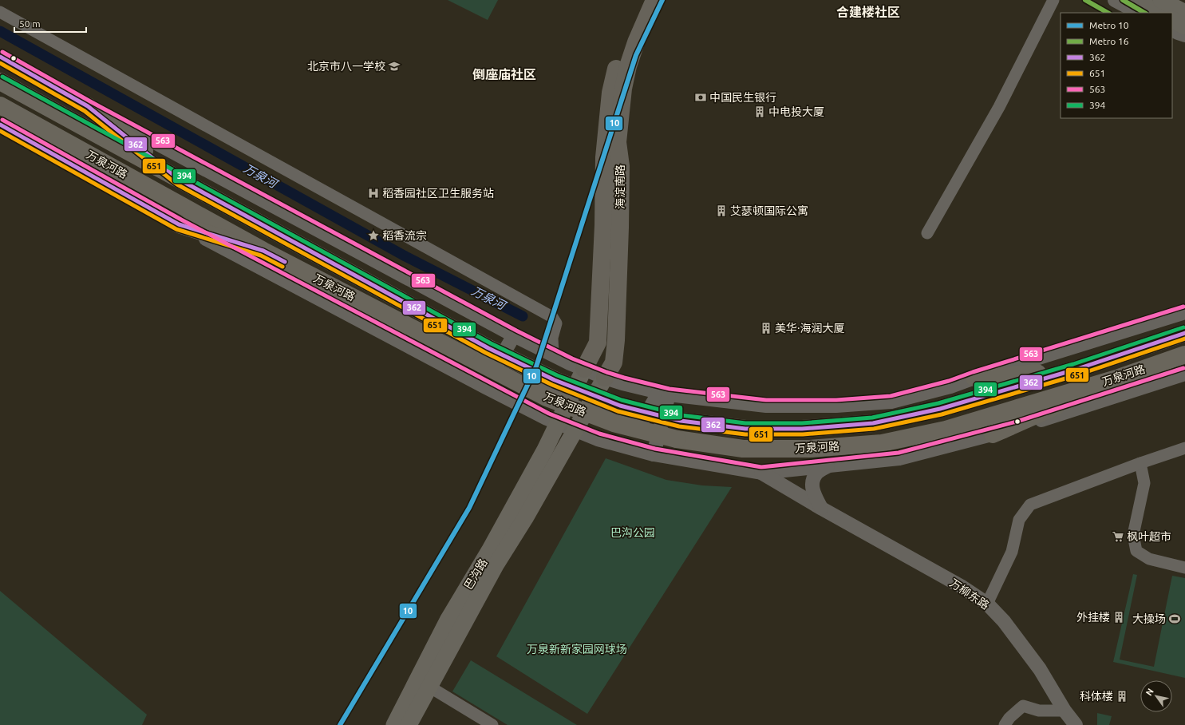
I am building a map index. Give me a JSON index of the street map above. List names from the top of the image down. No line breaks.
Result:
{"streets":{"highway":["万泉河路"],"main road":["海淀南路","巴沟路"],"street":["万柳东路"]},"crossings":[["万泉河路","巴沟路"],["万泉河路","万柳东路"],["海淀南路","巴沟路"]],"districts":["合建楼社区","倒座庙社区"],"water":["万泉河"],"parks":["巴沟公园","万泉新新家园网球场"],"places":{"school or university":["北京市八一学校"],"bank":["中国民生银行"],"building":["中电投大厦","艾瑟顿国际公寓","美华·海润大厦","外挂楼","科体楼"],"hospital":["稻香园社区卫生服务站"],"place":["稻香流宗"],"supermarket":["枫叶超市"],"sports":["大操场"]},"lines":["metro line 10","metro line 16","transit line 563","transit line 362","transit line 651","transit line 394"],"legend":["Metro 10","Metro 16","362","651","563","394"],"scale_bar":"50 m","north":"top left"}
